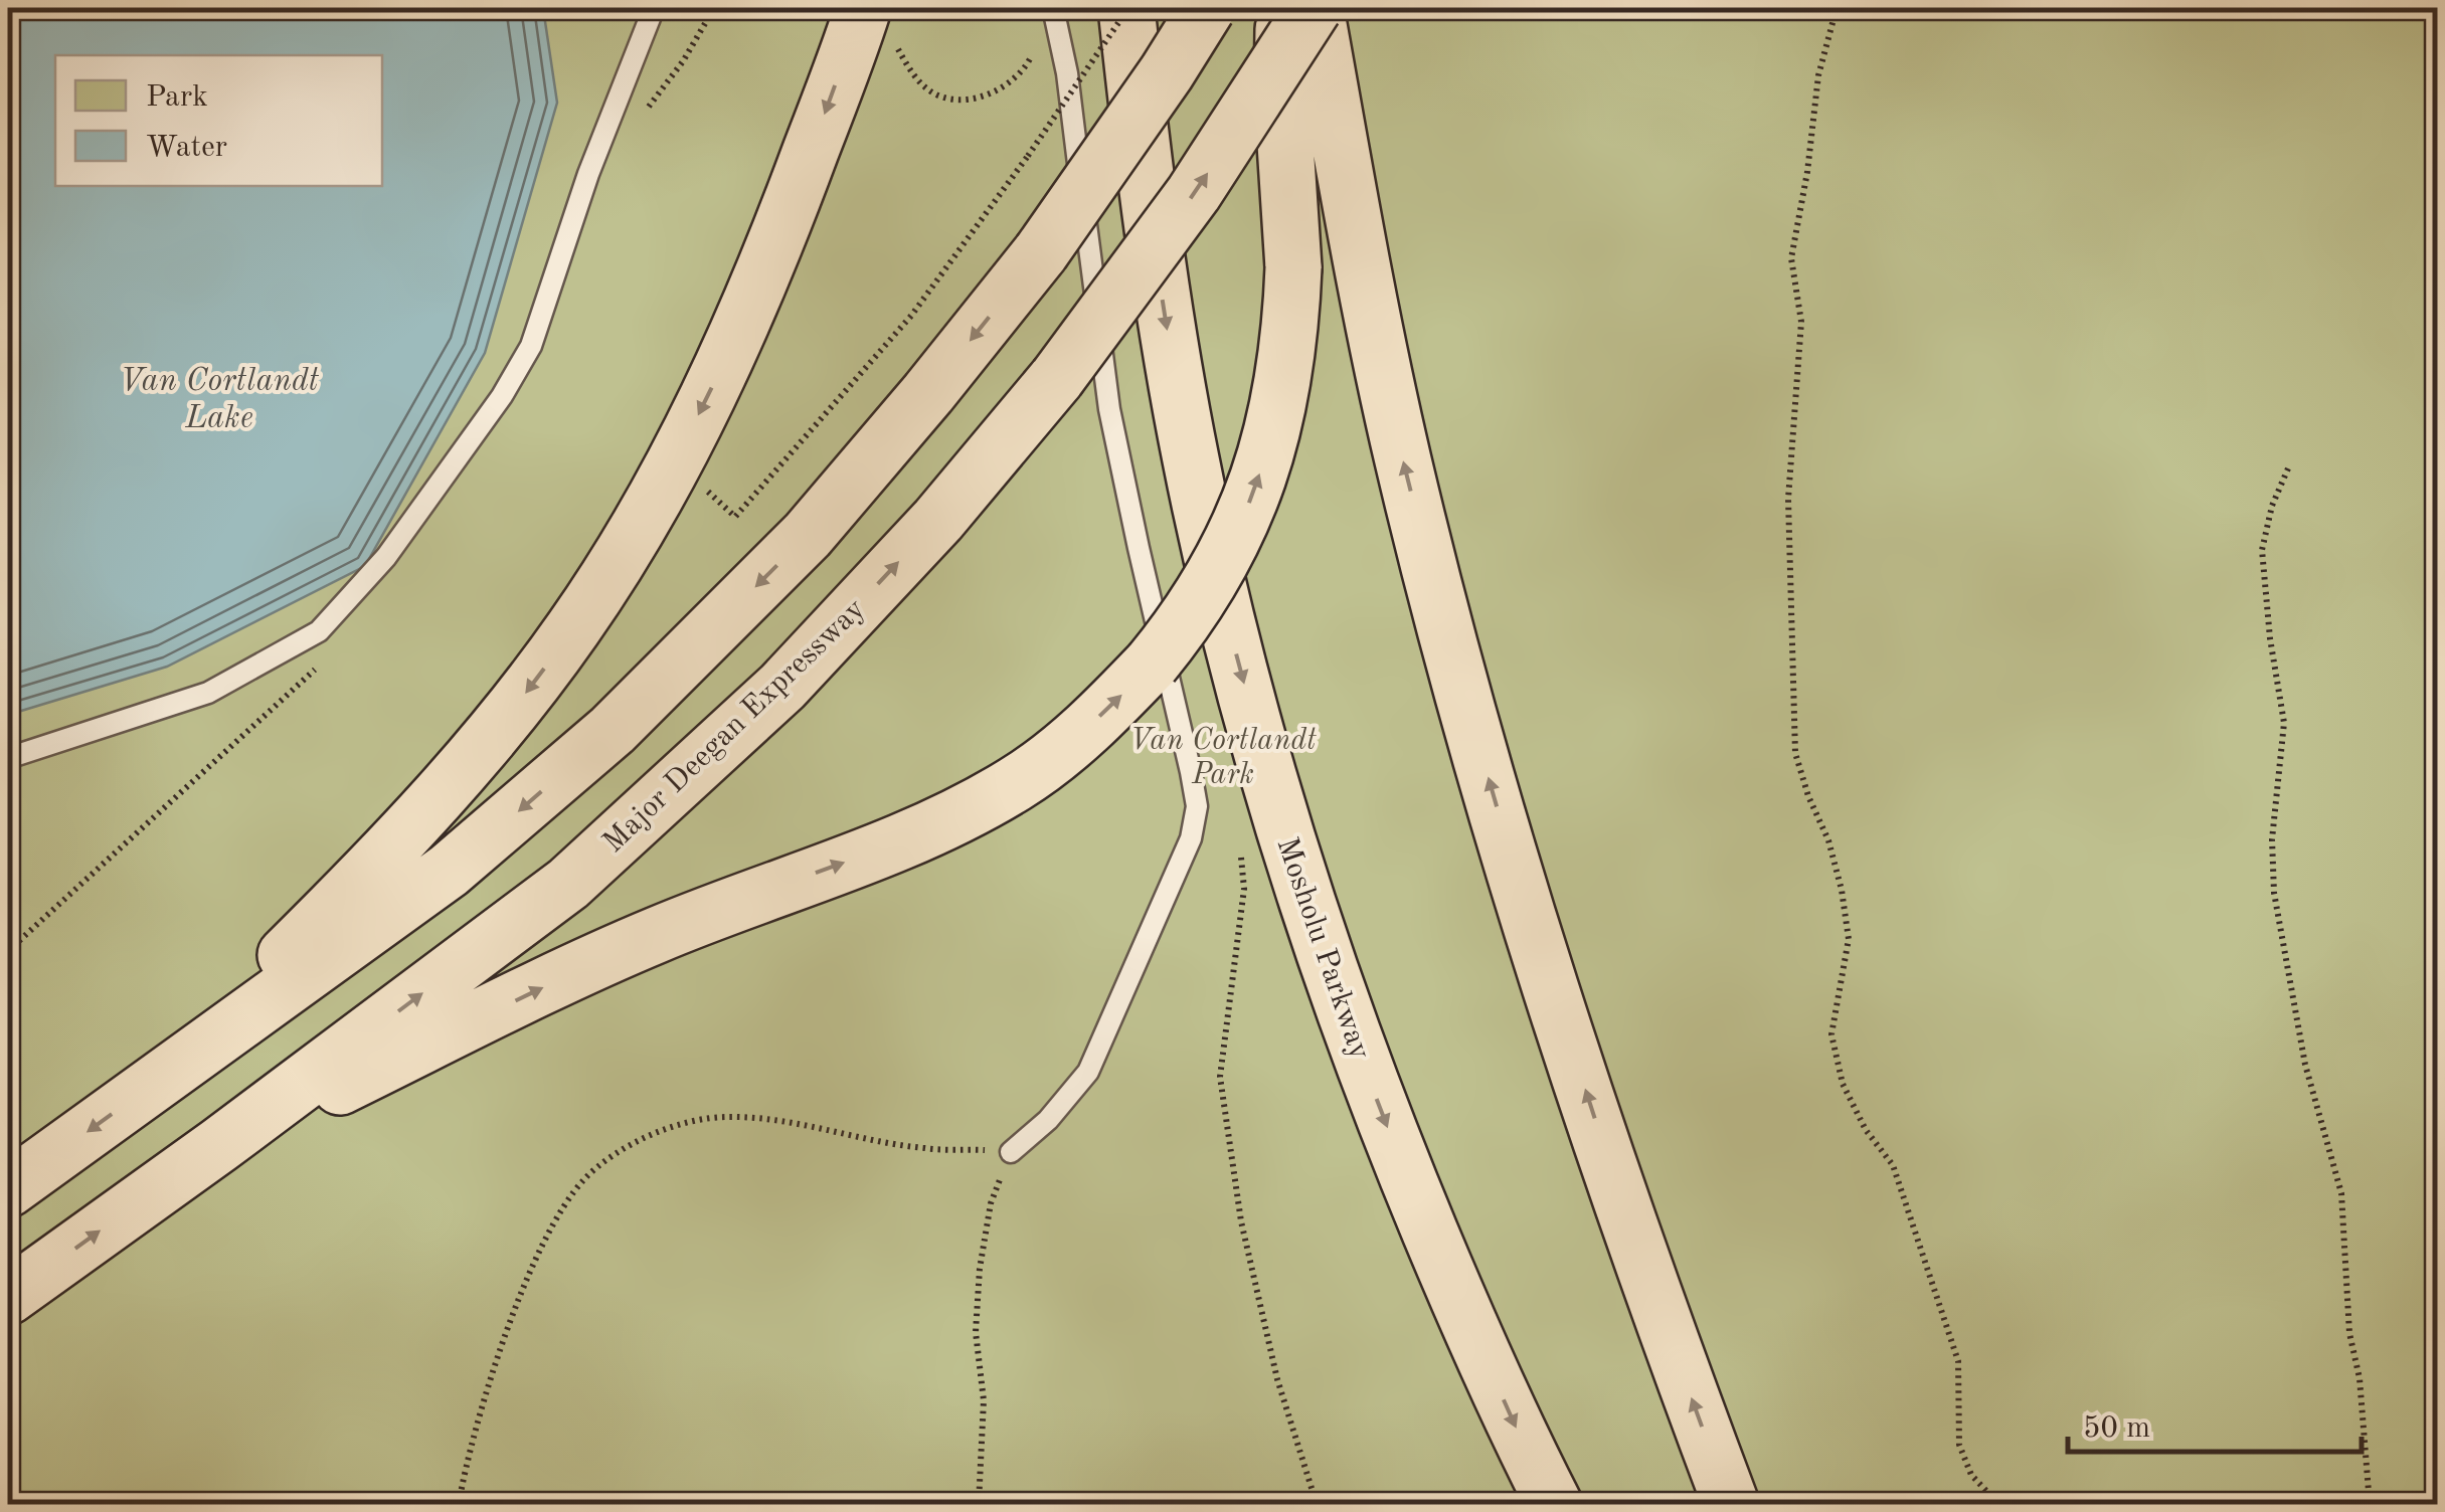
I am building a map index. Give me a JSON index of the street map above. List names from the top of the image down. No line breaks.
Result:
{"streets":{"highway":["Major Deegan Expressway","Mosholu Parkway"]},"water":["Van Cortlandt Lake"],"parks":["Van Cortlandt Park"],"legend":["Park","Water"],"scale_bar":"50 m"}
